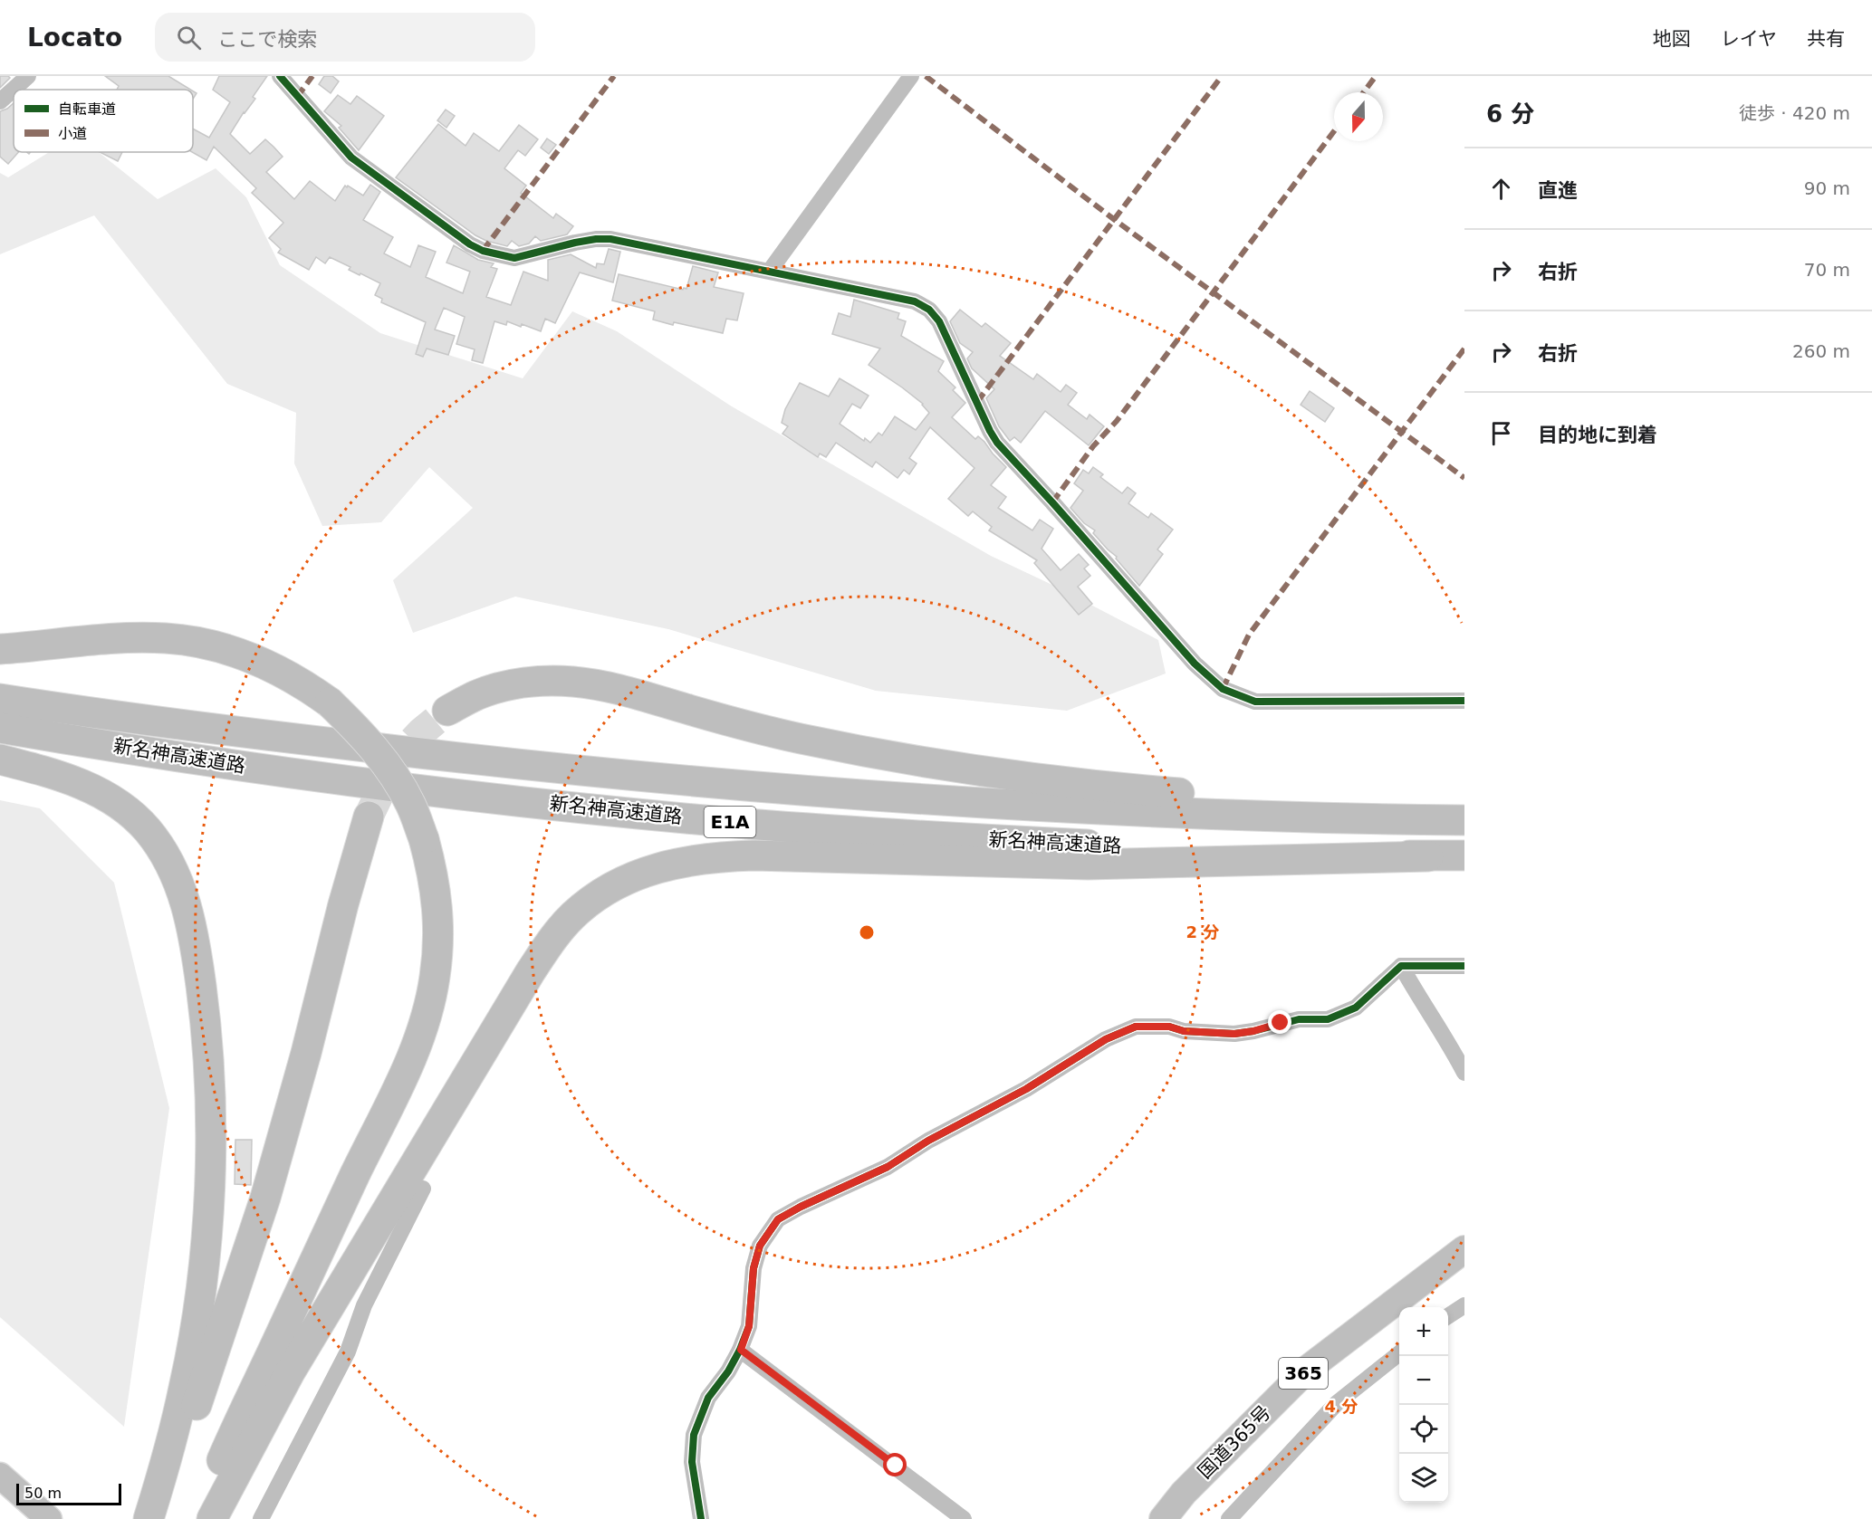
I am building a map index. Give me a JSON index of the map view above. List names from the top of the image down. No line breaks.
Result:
{"streets":{"highway":["新名神高速道路","E1A","365","国道365号"]},"legend":["自転車道","小道"],"scale_bar":"50 m","north":"bottom","page":{"header":"Locato","search":"ここで検索","nav":["地図","レイヤ","共有"],"heading":["6 分","徒歩 · 420 m"],"list":[["直進","90 m"],["右折","70 m"],["右折","260 m"],"目的地に到着"],"map_buttons":["+","−"],"scale":"50 m"},"rings":["2 分","4 分"]}
